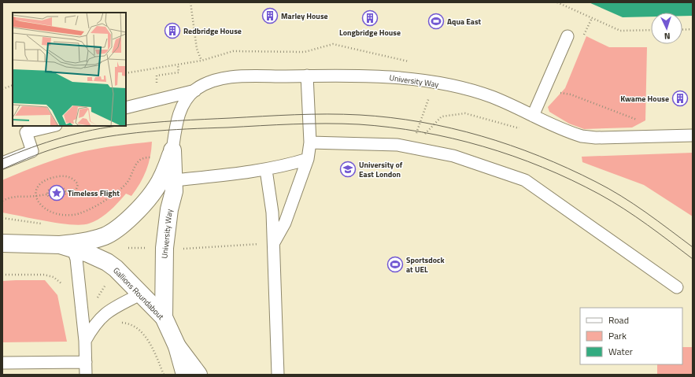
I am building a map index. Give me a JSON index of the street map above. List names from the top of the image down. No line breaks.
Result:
{"streets":{"main road":["University Way","Gallions Roundabout"]},"crossings":[["University Way","Gallions Roundabout"]],"places":{"building":["Marley House","Longbridge House","Redbridge House","Kwame House"],"sports":["Aqua East","Sportsdock at UEL"],"school or university":["University of East London"],"place":["Timeless Flight"]},"legend":["Road","Park","Water"],"north":"bottom"}
